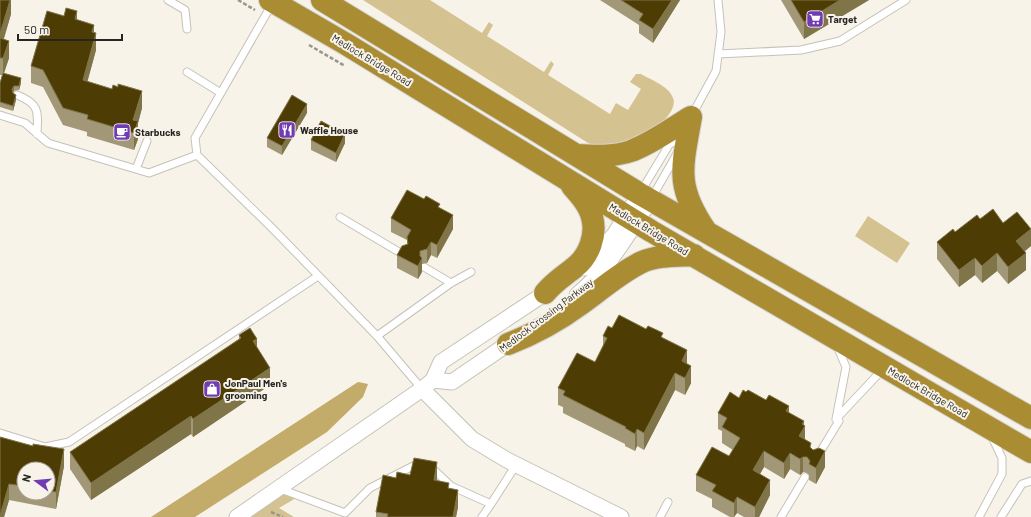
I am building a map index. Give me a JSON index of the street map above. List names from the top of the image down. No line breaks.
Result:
{"streets":{"highway":["Medlock Bridge Road"],"street":["Medlock Crossing Parkway"]},"crossings":[["Medlock Bridge Road","Medlock Crossing Parkway"]],"places":{"supermarket":["Target"],"restaurant":["Waffle House"],"cafe":["Starbucks"],"shop":["JonPaul Men's grooming"]},"scale_bar":"50 m","north":"left"}
